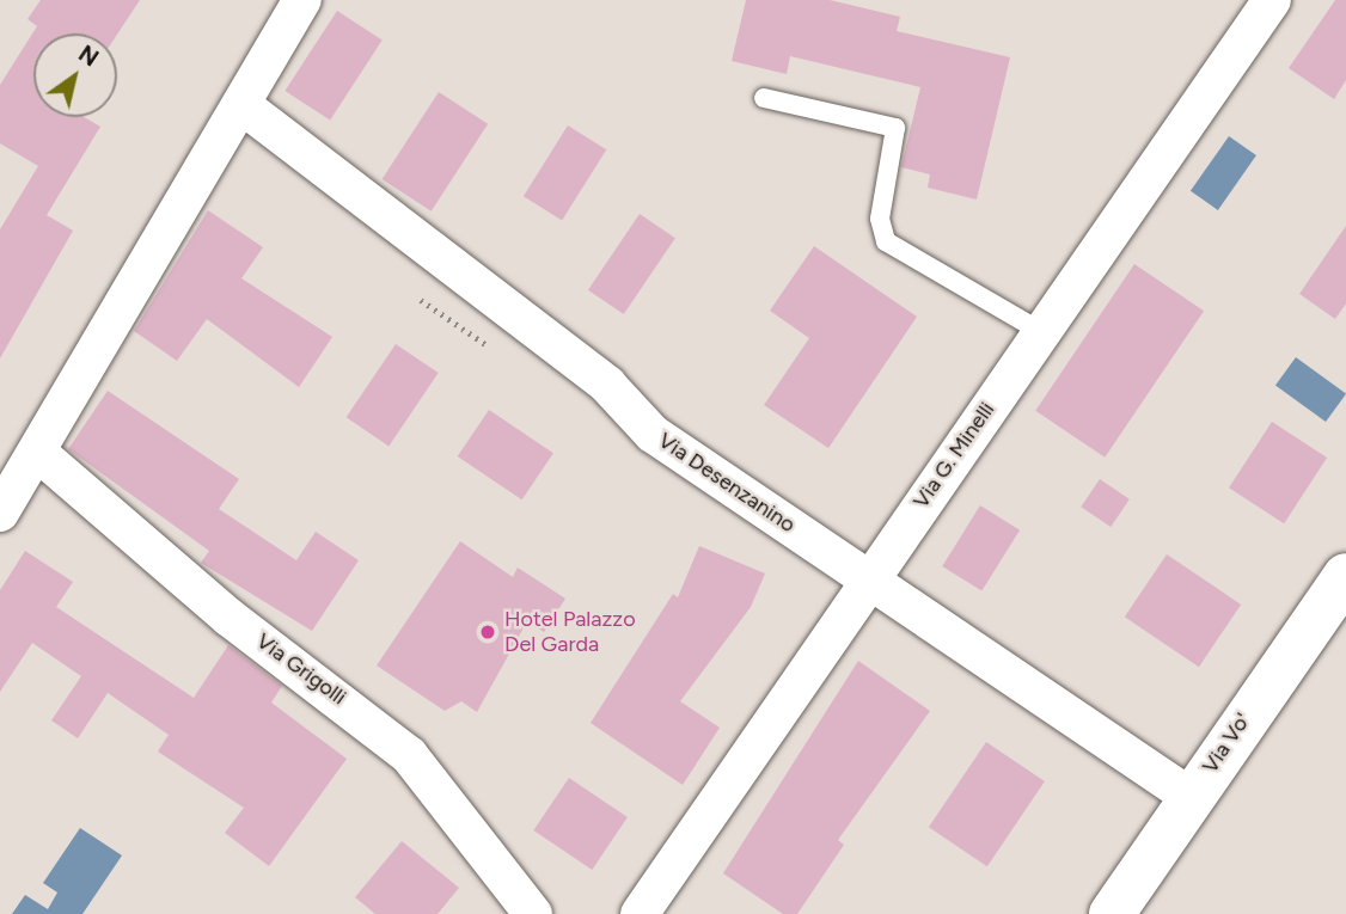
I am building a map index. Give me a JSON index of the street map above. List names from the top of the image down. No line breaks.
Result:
{"streets":{"street":["Via G. Minelli","Via Desenzanino","Via Grigolli","Via Vo'"]},"crossings":[["Via G. Minelli","Via Desenzanino"],["Via Desenzanino","Via Vo'"]],"places":["Hotel Palazzo Del Garda"],"north":"top right"}
